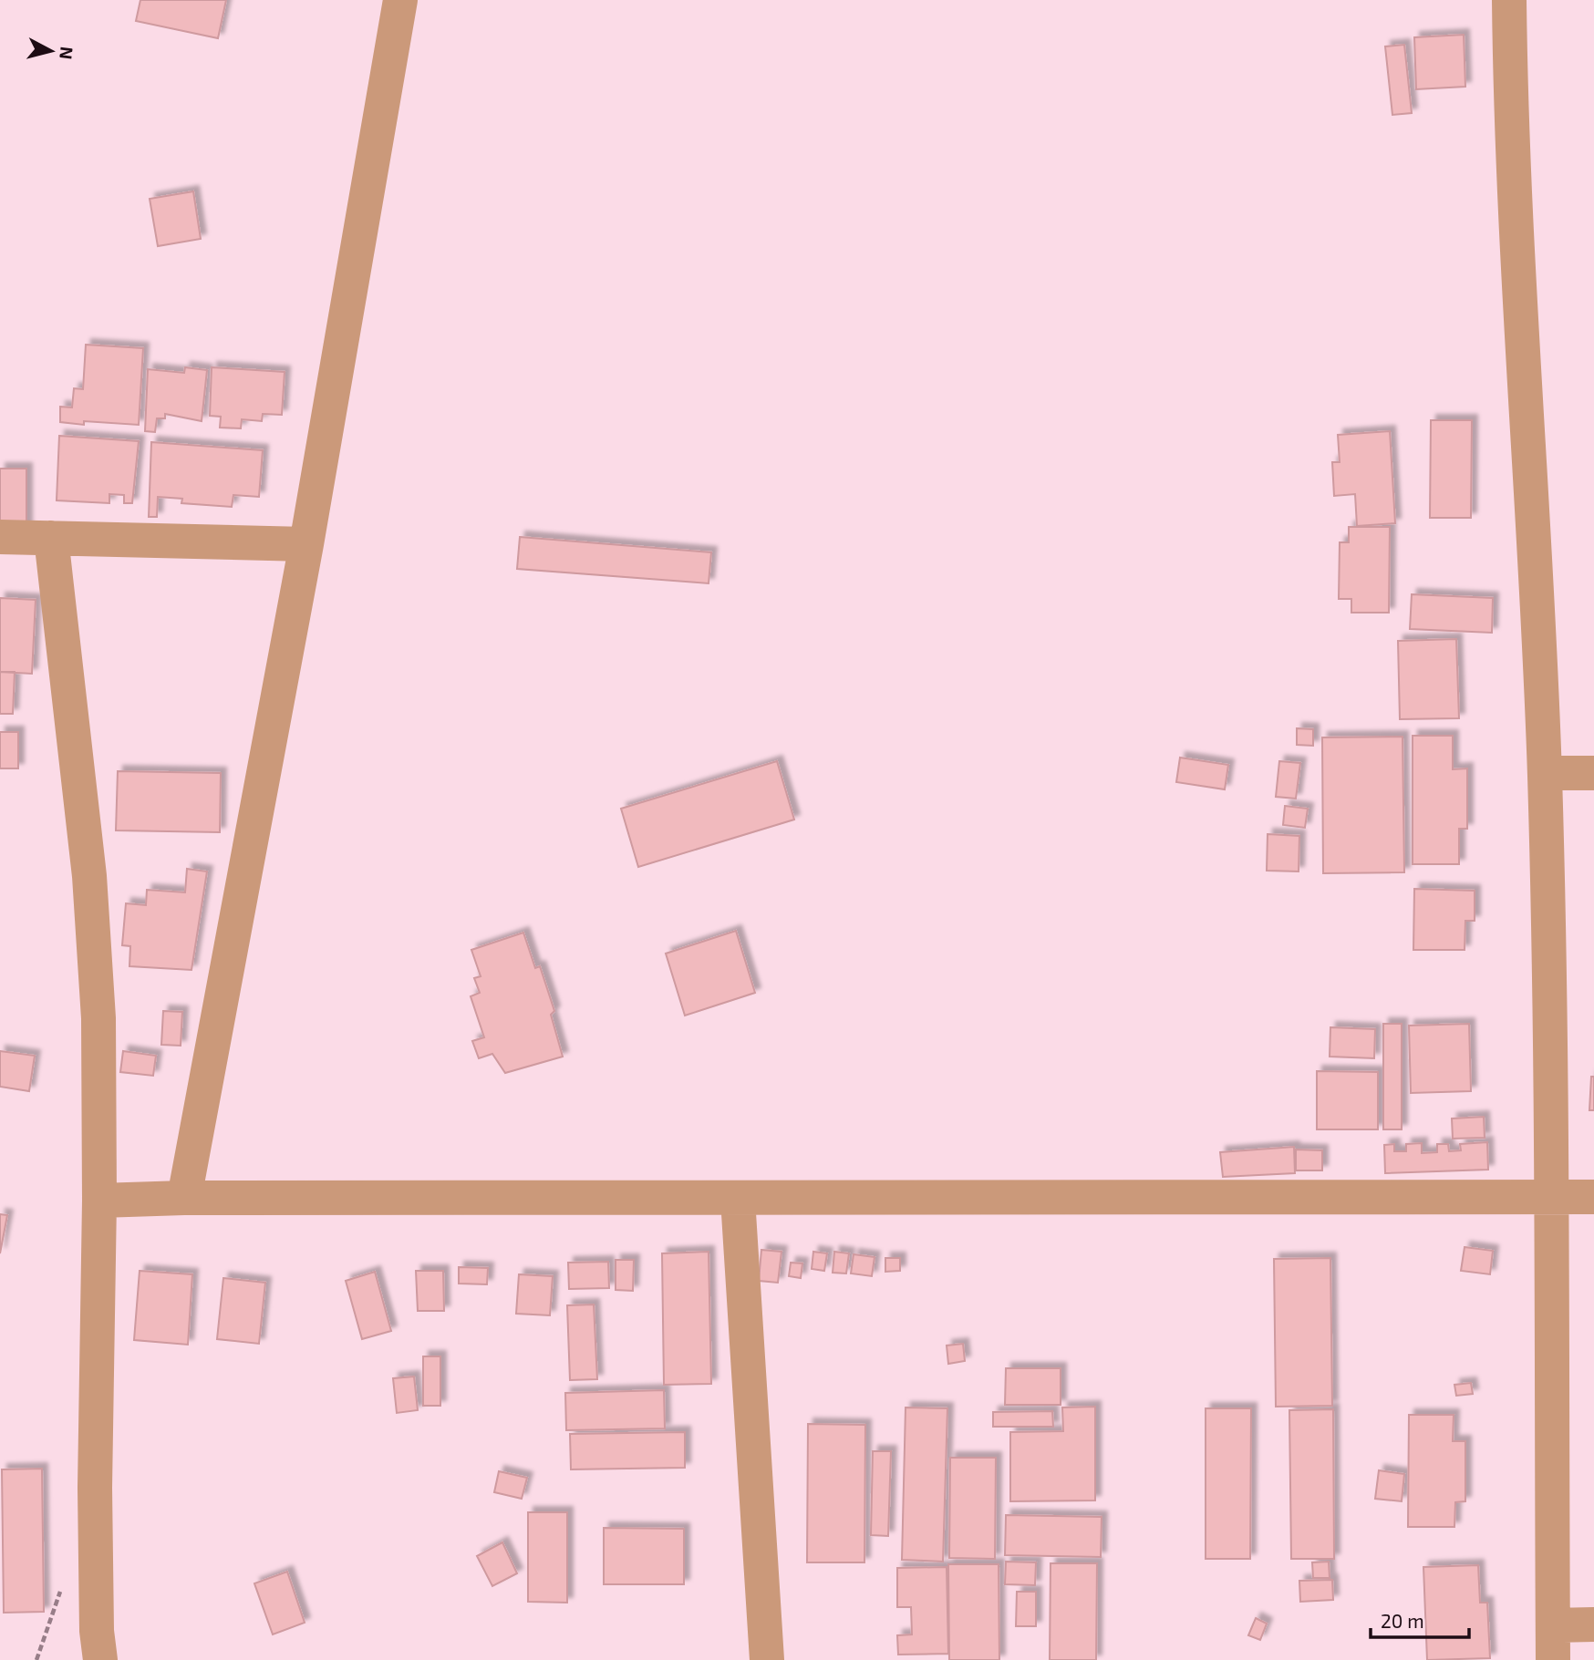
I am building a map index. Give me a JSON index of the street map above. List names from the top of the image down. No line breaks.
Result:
{"scale_bar":"20 m","north":"right"}
